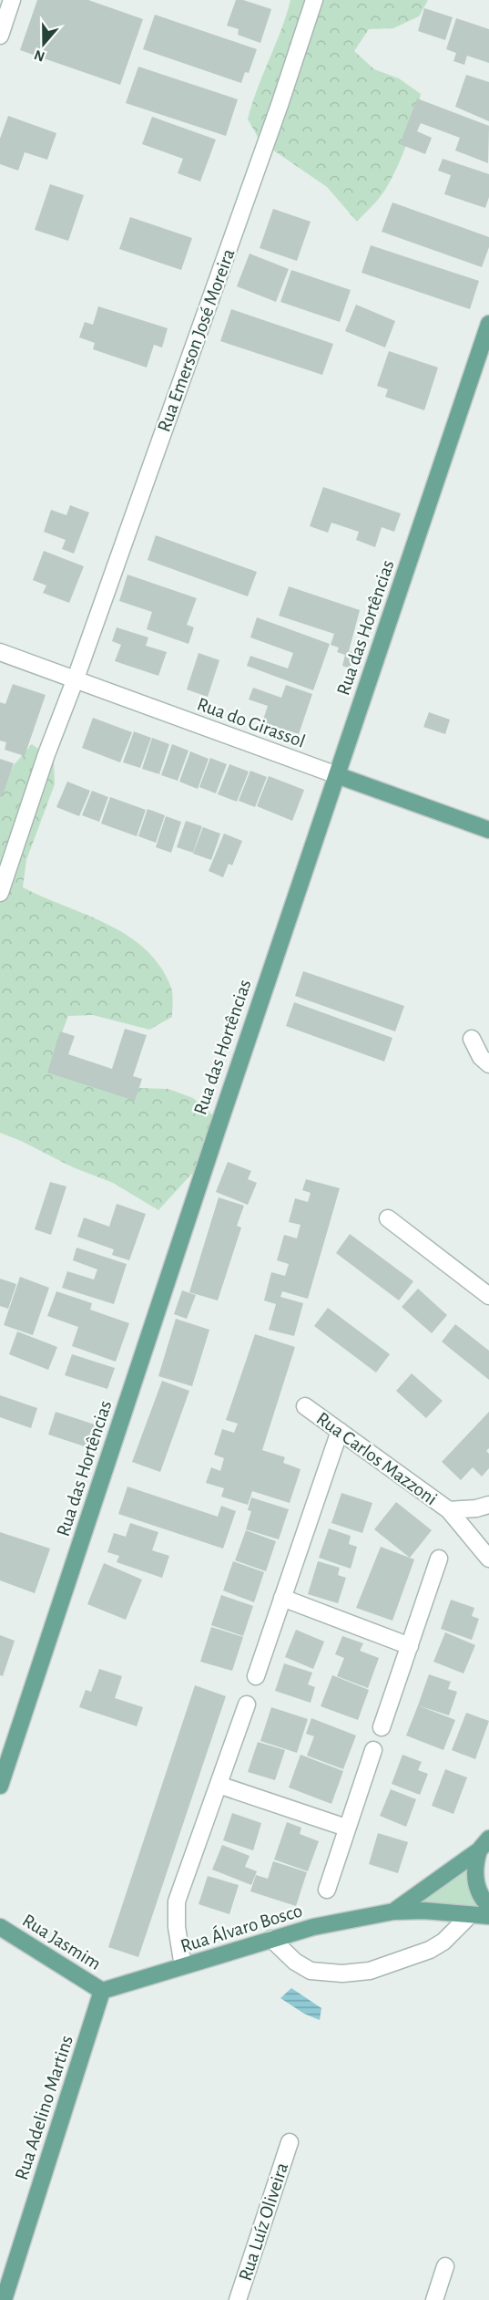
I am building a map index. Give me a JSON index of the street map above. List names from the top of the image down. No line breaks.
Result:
{"streets":{"main road":["Rua das Hortências","Rua do Girassol","Rua Álvaro Bosco","Rua Jasmim","Rua Adelino Martins"],"street":["Rua Emerson José Moreira","Rua Carlos Mazzoni","Rua Luíz Oliveira"]},"crossings":[["Rua Emerson José Moreira","Rua do Girassol"],["Rua das Hortências","Rua do Girassol"],["Rua Álvaro Bosco","Rua Jasmim"],["Rua Álvaro Bosco","Rua Adelino Martins"],["Rua Jasmim","Rua Adelino Martins"]],"north":"bottom"}
